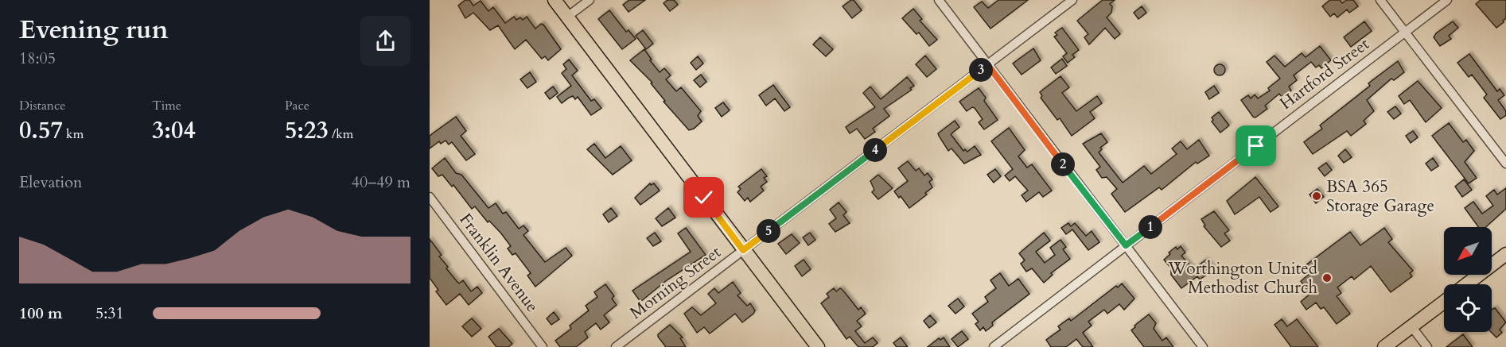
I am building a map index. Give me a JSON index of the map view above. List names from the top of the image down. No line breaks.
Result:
{"streets":{"street":["Hartford Street","Franklin Avenue","Morning Street"]},"places":["BSA 365 Storage Garage","Worthington United Methodist Church"],"north":"bottom left","page":{"heading":["Evening run","18:05"],"pins":["3","4","2","1","5"],"stats":[["Distance","0.57 km"],["Time","3:04"],["Pace","5:23 /km"]],"chart":["Elevation","40–49 m"],"list":[{"name":"100 m","note":"5:31"}]}}
